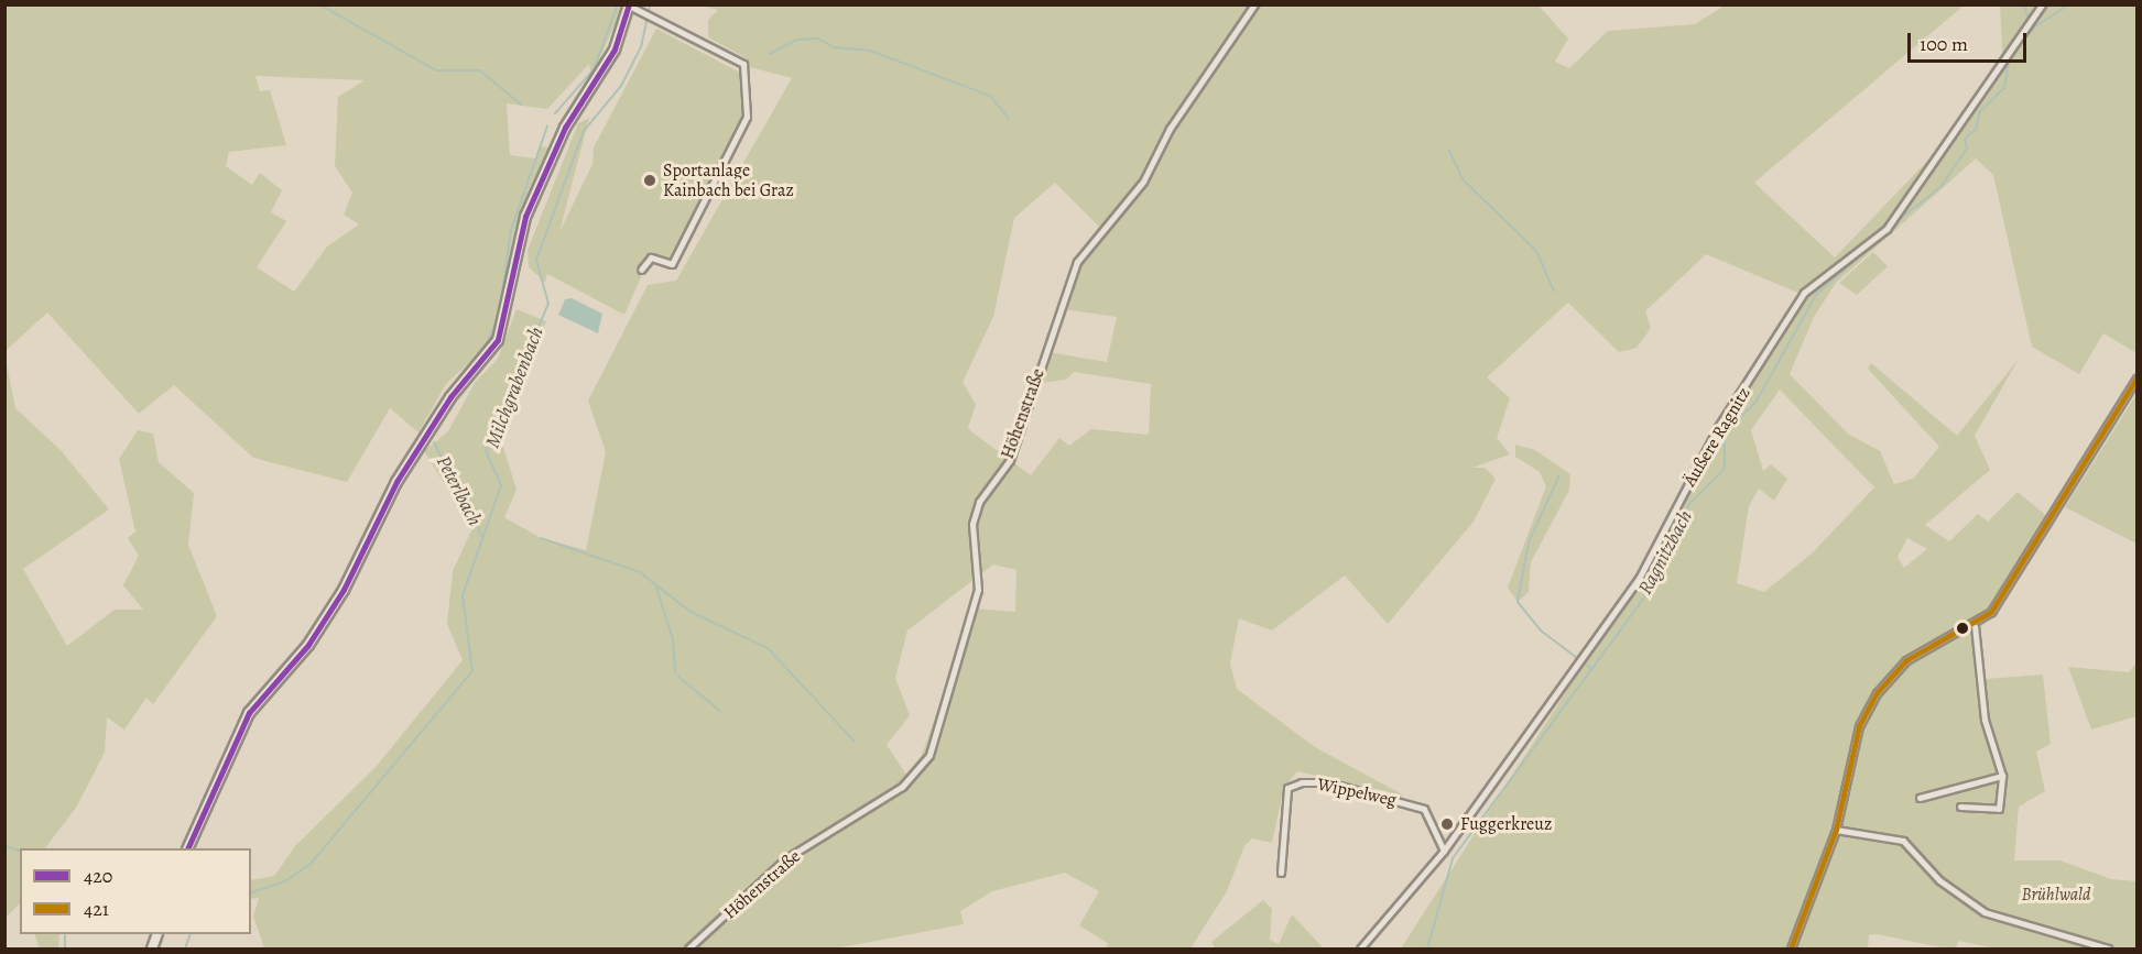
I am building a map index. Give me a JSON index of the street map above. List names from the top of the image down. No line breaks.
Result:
{"streets":{"street":["Höhenstraße","Äußere Ragnitz","Wippelweg"]},"crossings":[["Äußere Ragnitz","Wippelweg"]],"water":["Milchgrabenbach","Peterlbach","Ragnitzbach"],"parks":["Brühlwald"],"places":["Sportanlage Kainbach bei Graz","Fuggerkreuz"],"lines":["transit line 420","transit line 421"],"legend":["420","421"],"scale_bar":"100 m"}
